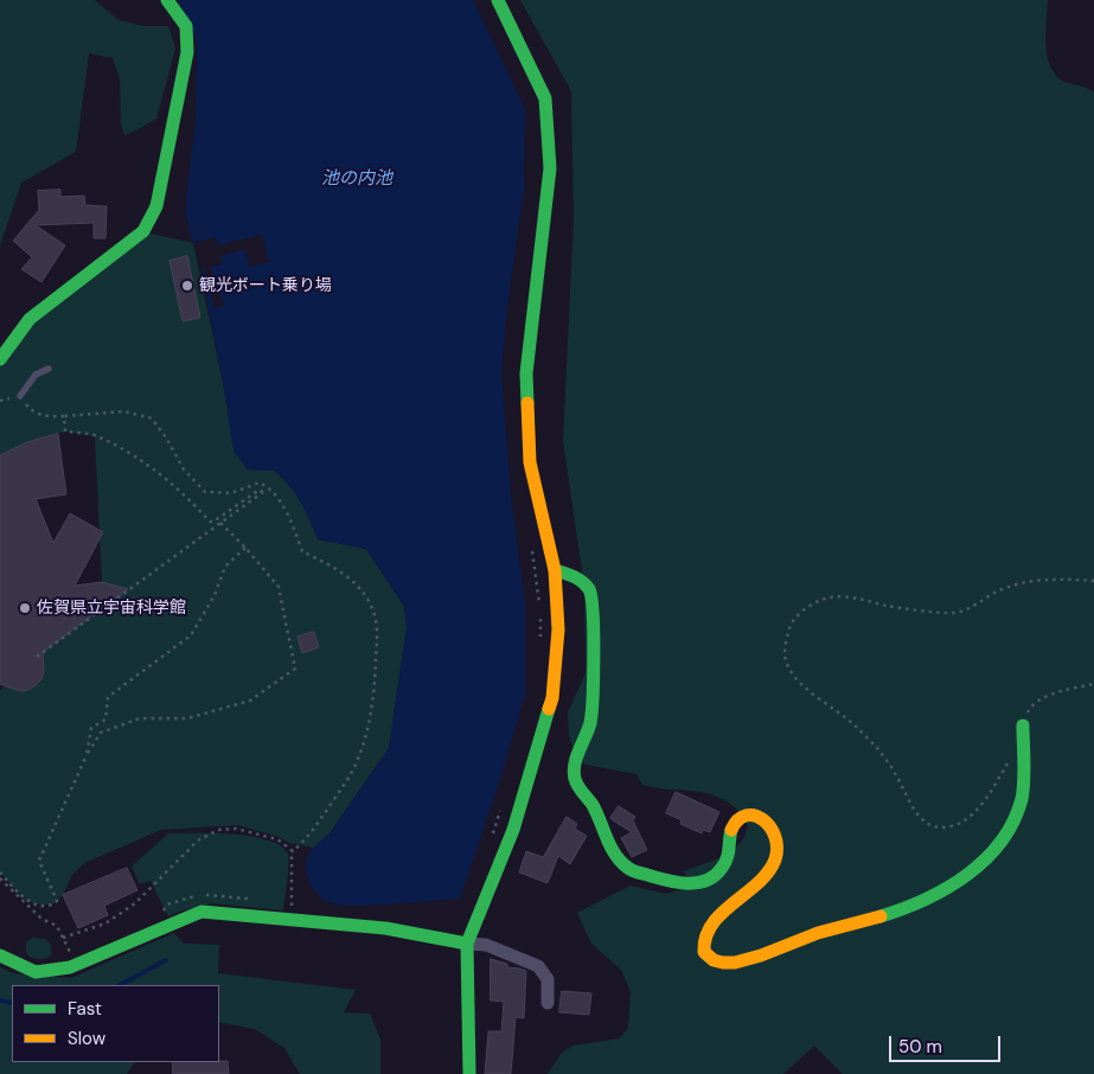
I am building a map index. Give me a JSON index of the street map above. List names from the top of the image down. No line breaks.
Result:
{"water":["池の内池"],"places":["観光ボート乗り場","佐賀県立宇宙科学館"],"legend":["Fast","Slow"],"scale_bar":"50 m"}
